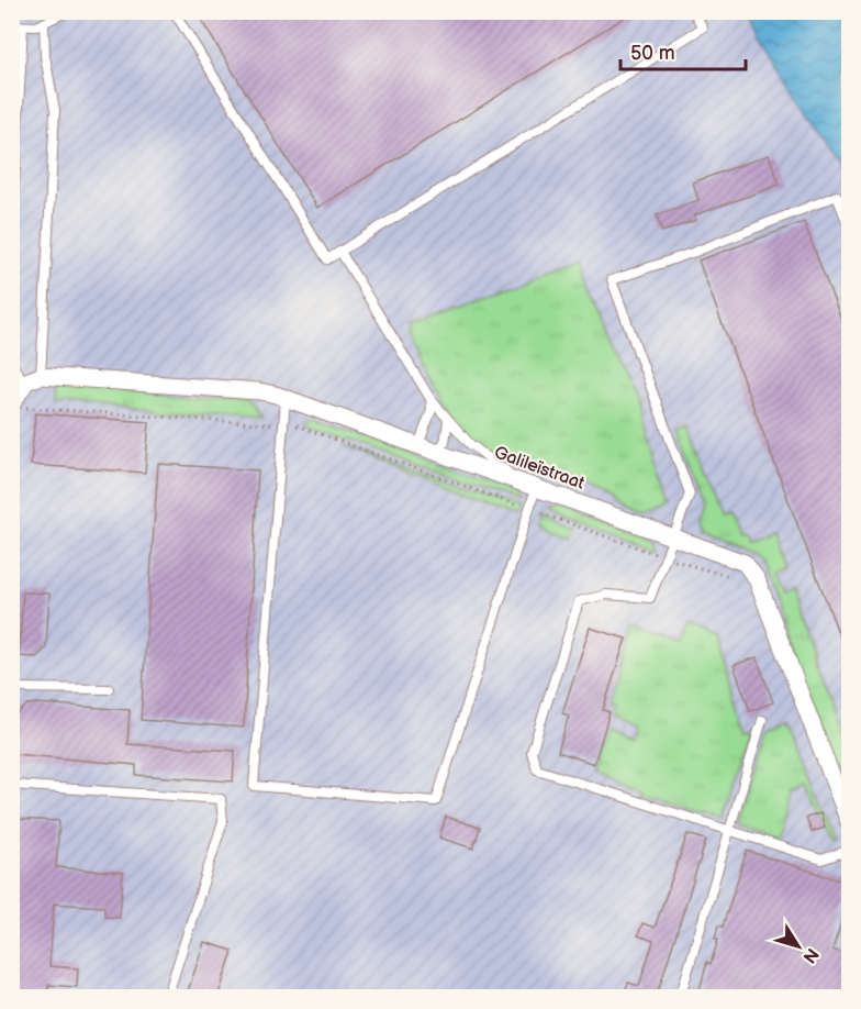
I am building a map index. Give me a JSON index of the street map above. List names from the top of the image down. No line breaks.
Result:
{"streets":{"street":["Galileïstraat"]},"scale_bar":"50 m","north":"bottom right"}
